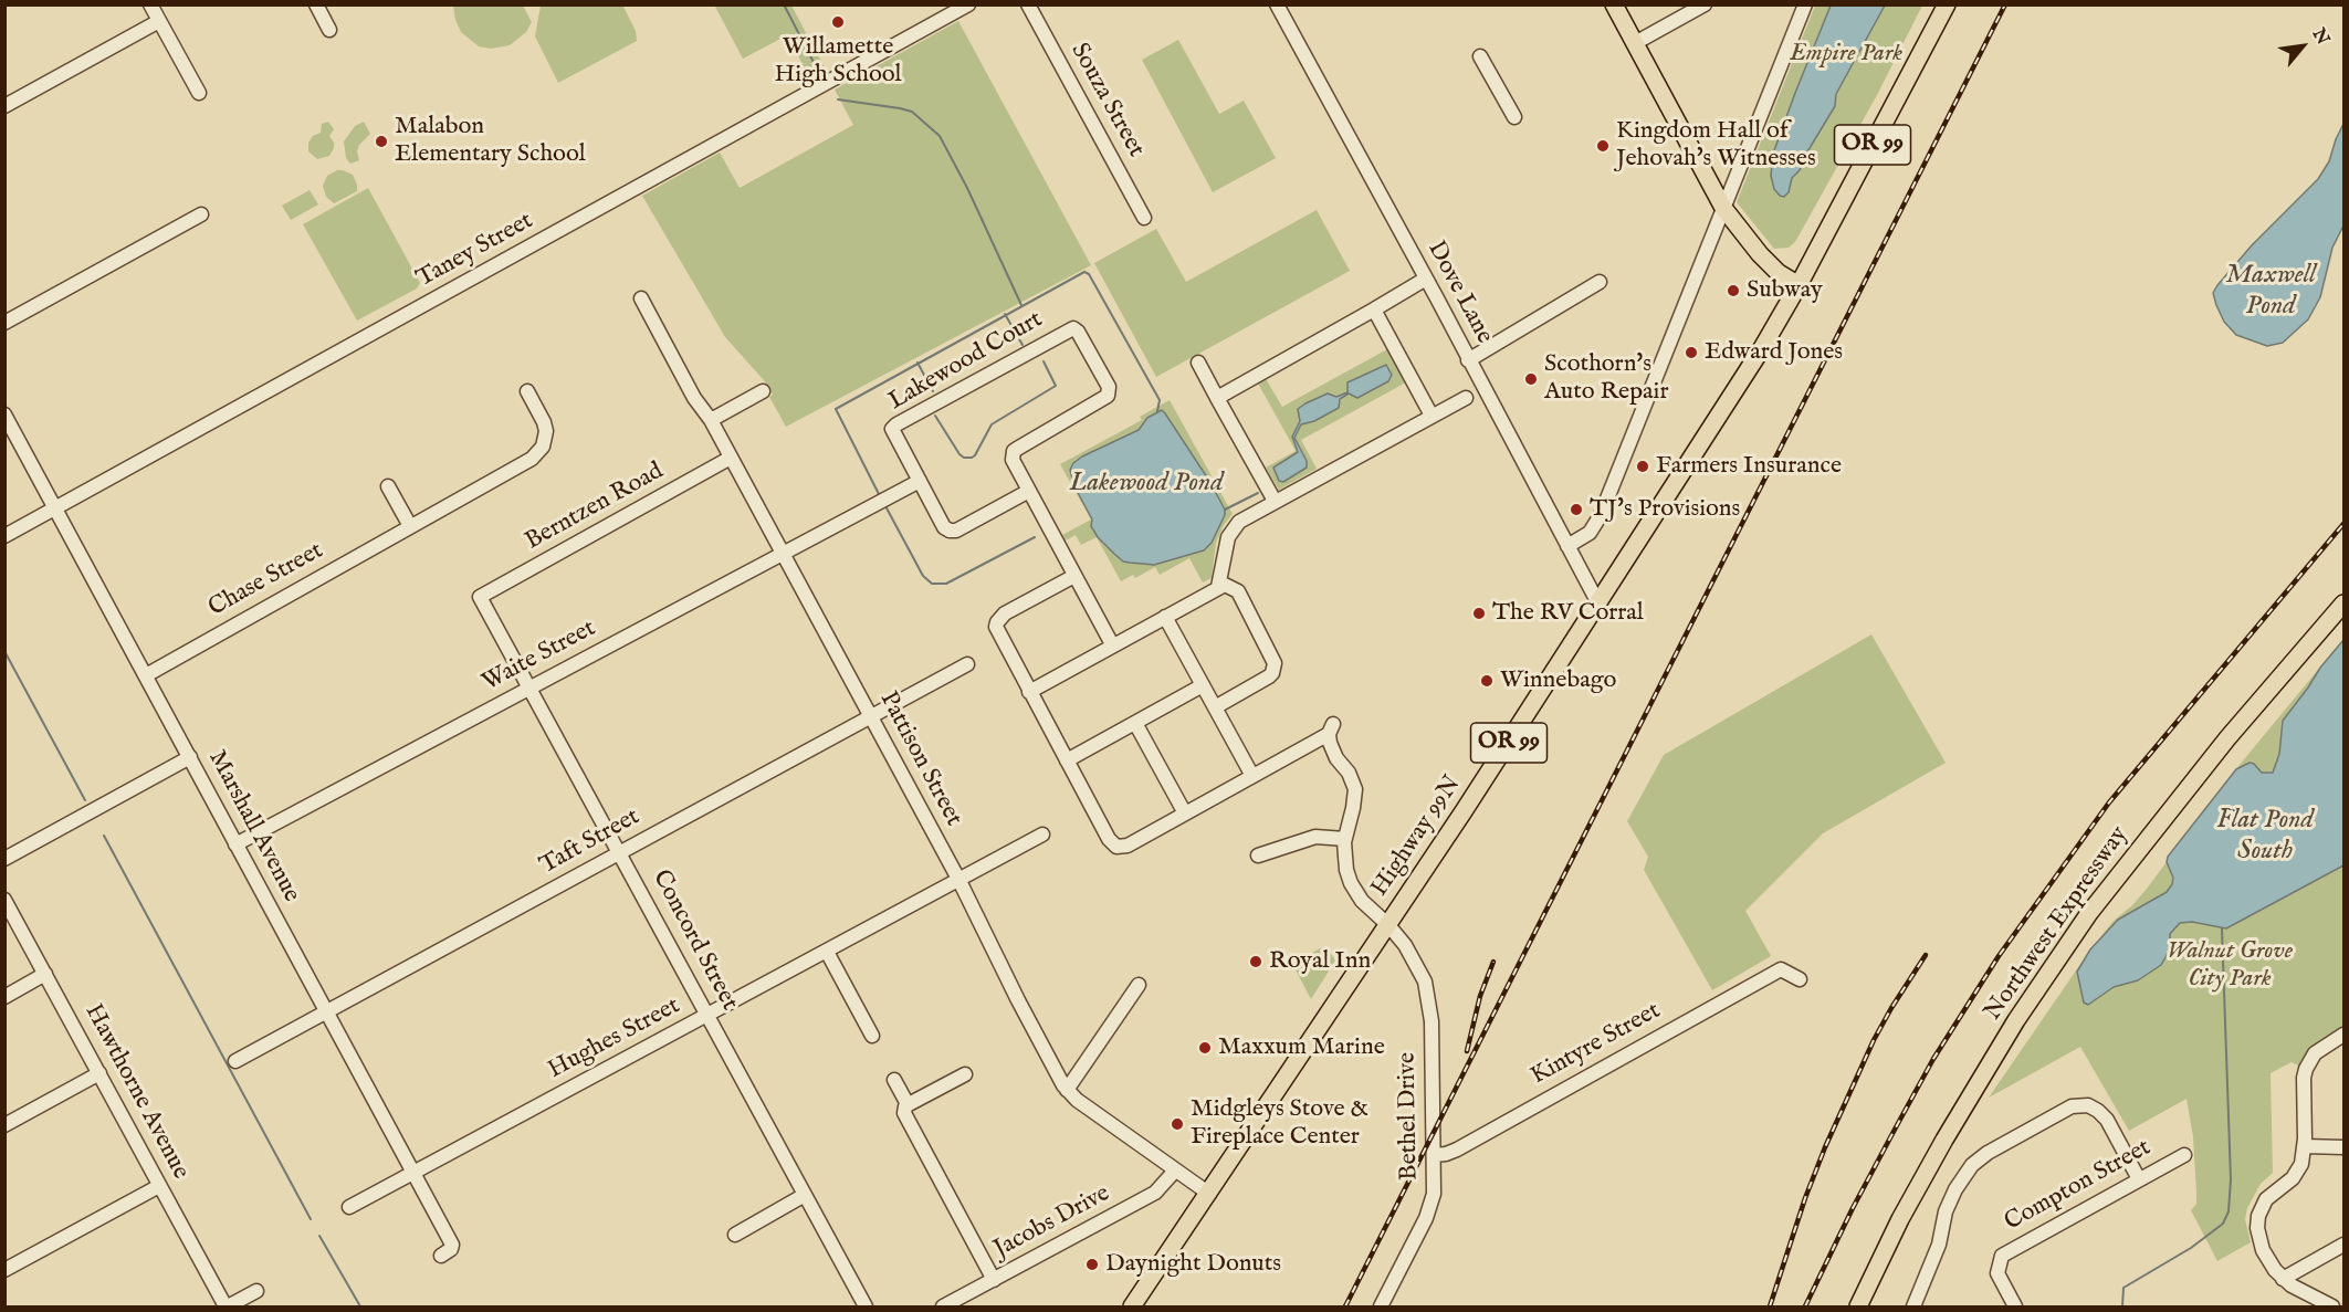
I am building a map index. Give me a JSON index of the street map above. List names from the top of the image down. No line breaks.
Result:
{"streets":{"main road":["OR 99","Highway 99N","Northwest Expressway"],"street":["Souza Street","Taney Street","Dove Lane","Lakewood Court","Berntzen Road","Chase Street","Waite Street","Pattison Street","Marshall Avenue","Taft Street","Concord Street","Hughes Street","Kintyre Street","Hawthorne Avenue","Bethel Drive","Compton Street","Jacobs Drive"]},"crossings":[["Taney Street","Marshall Avenue"],["Dove Lane","Highway 99N"],["Lakewood Court","Waite Street"],["Berntzen Road","Pattison Street"],["Berntzen Road","Concord Street"],["Chase Street","Marshall Avenue"],["Waite Street","Pattison Street"],["Waite Street","Marshall Avenue"],["Waite Street","Concord Street"],["Pattison Street","Highway 99N"],["Pattison Street","Taft Street"],["Pattison Street","Hughes Street"],["Pattison Street","Jacobs Drive"],["Marshall Avenue","Taft Street"],["Marshall Avenue","Hughes Street"],["Highway 99N","Bethel Drive"],["Taft Street","Concord Street"],["Concord Street","Hughes Street"],["Kintyre Street","Bethel Drive"]],"water":["Maxwell Pond","Lakewood Pond","Flat Pond South"],"parks":["Empire Park","Walnut Grove City Park"],"places":["Willamette High School","Malabon Elementary School","Kingdom Hall of Jehovah's Witnesses","Subway","Edward Jones","Scothorn's Auto Repair","Farmers Insurance","TJ's Provisions","The RV Corral","Winnebago","Royal Inn","Maxxum Marine","Midgleys Stove & Fireplace Center","Daynight Donuts"],"north":"top right"}
